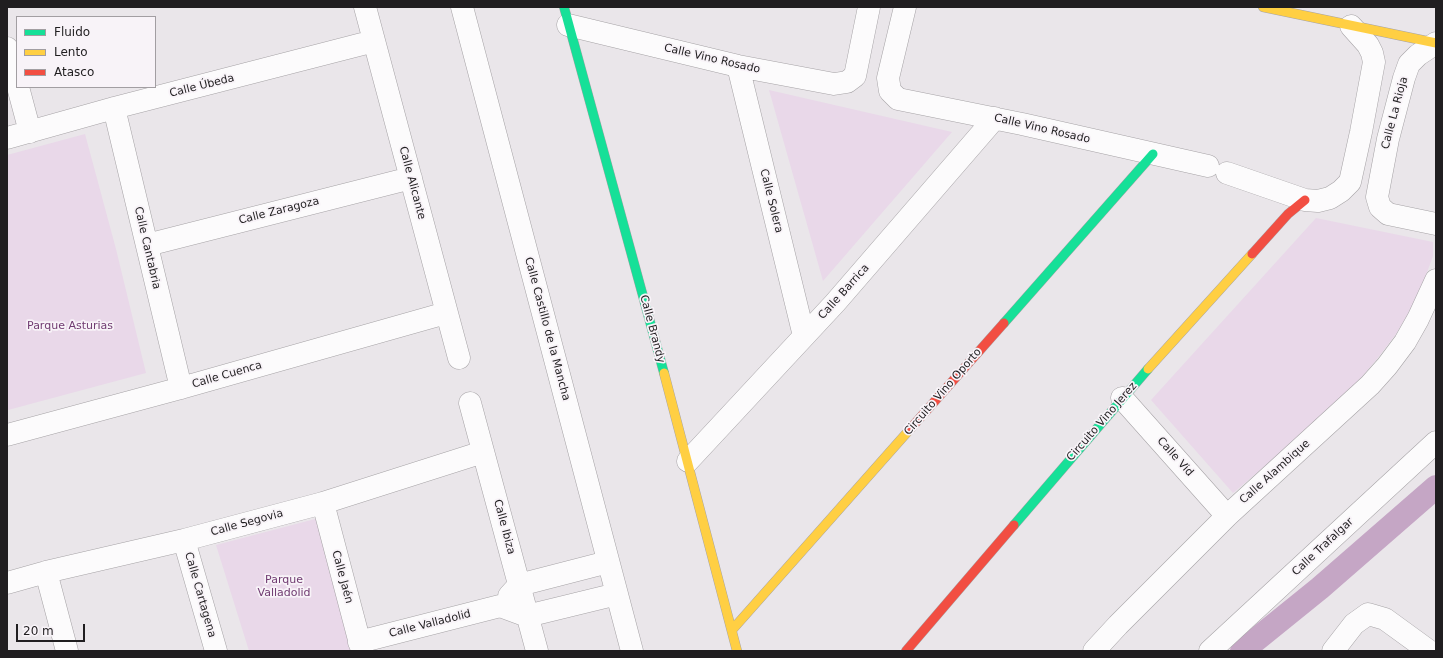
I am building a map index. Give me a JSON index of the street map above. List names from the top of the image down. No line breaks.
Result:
{"streets":{"street":["Calle Vino Rosado","Calle Úbeda","Calle La Rioja","Calle Alicante","Calle Solera","Calle Zaragoza","Calle Cantabria","Calle Barrica","Calle Castillo de la Mancha","Calle Brandy","Calle Cuenca","Circuito Vino Oporto","Circuito Vino Jerez","Calle Vid","Calle Alambique","Calle Segovia","Calle Ibiza","Calle Trafalgar","Calle Jaén","Calle Cartagena","Calle Valladolid"]},"crossings":[["Calle Vino Rosado","Calle Solera"],["Calle Vino Rosado","Calle Barrica"],["Calle Vino Rosado","Calle Brandy"],["Calle Vino Rosado","Circuito Vino Oporto"],["Calle Vino Rosado","Circuito Vino Jerez"],["Calle Úbeda","Calle Alicante"],["Calle Úbeda","Calle Cantabria"],["Calle Alicante","Calle Zaragoza"],["Calle Alicante","Calle Cuenca"],["Calle Solera","Calle Barrica"],["Calle Zaragoza","Calle Cantabria"],["Calle Cantabria","Calle Cuenca"],["Calle Barrica","Calle Brandy"],["Calle Brandy","Circuito Vino Oporto"],["Circuito Vino Jerez","Calle Vid"],["Calle Vid","Calle Alambique"],["Calle Segovia","Calle Ibiza"],["Calle Segovia","Calle Jaén"],["Calle Segovia","Calle Cartagena"],["Calle Jaén","Calle Valladolid"]],"parks":["Parque Asturias","Parque Valladolid"],"legend":["Fluido","Lento","Atasco"],"scale_bar":"20 m"}
